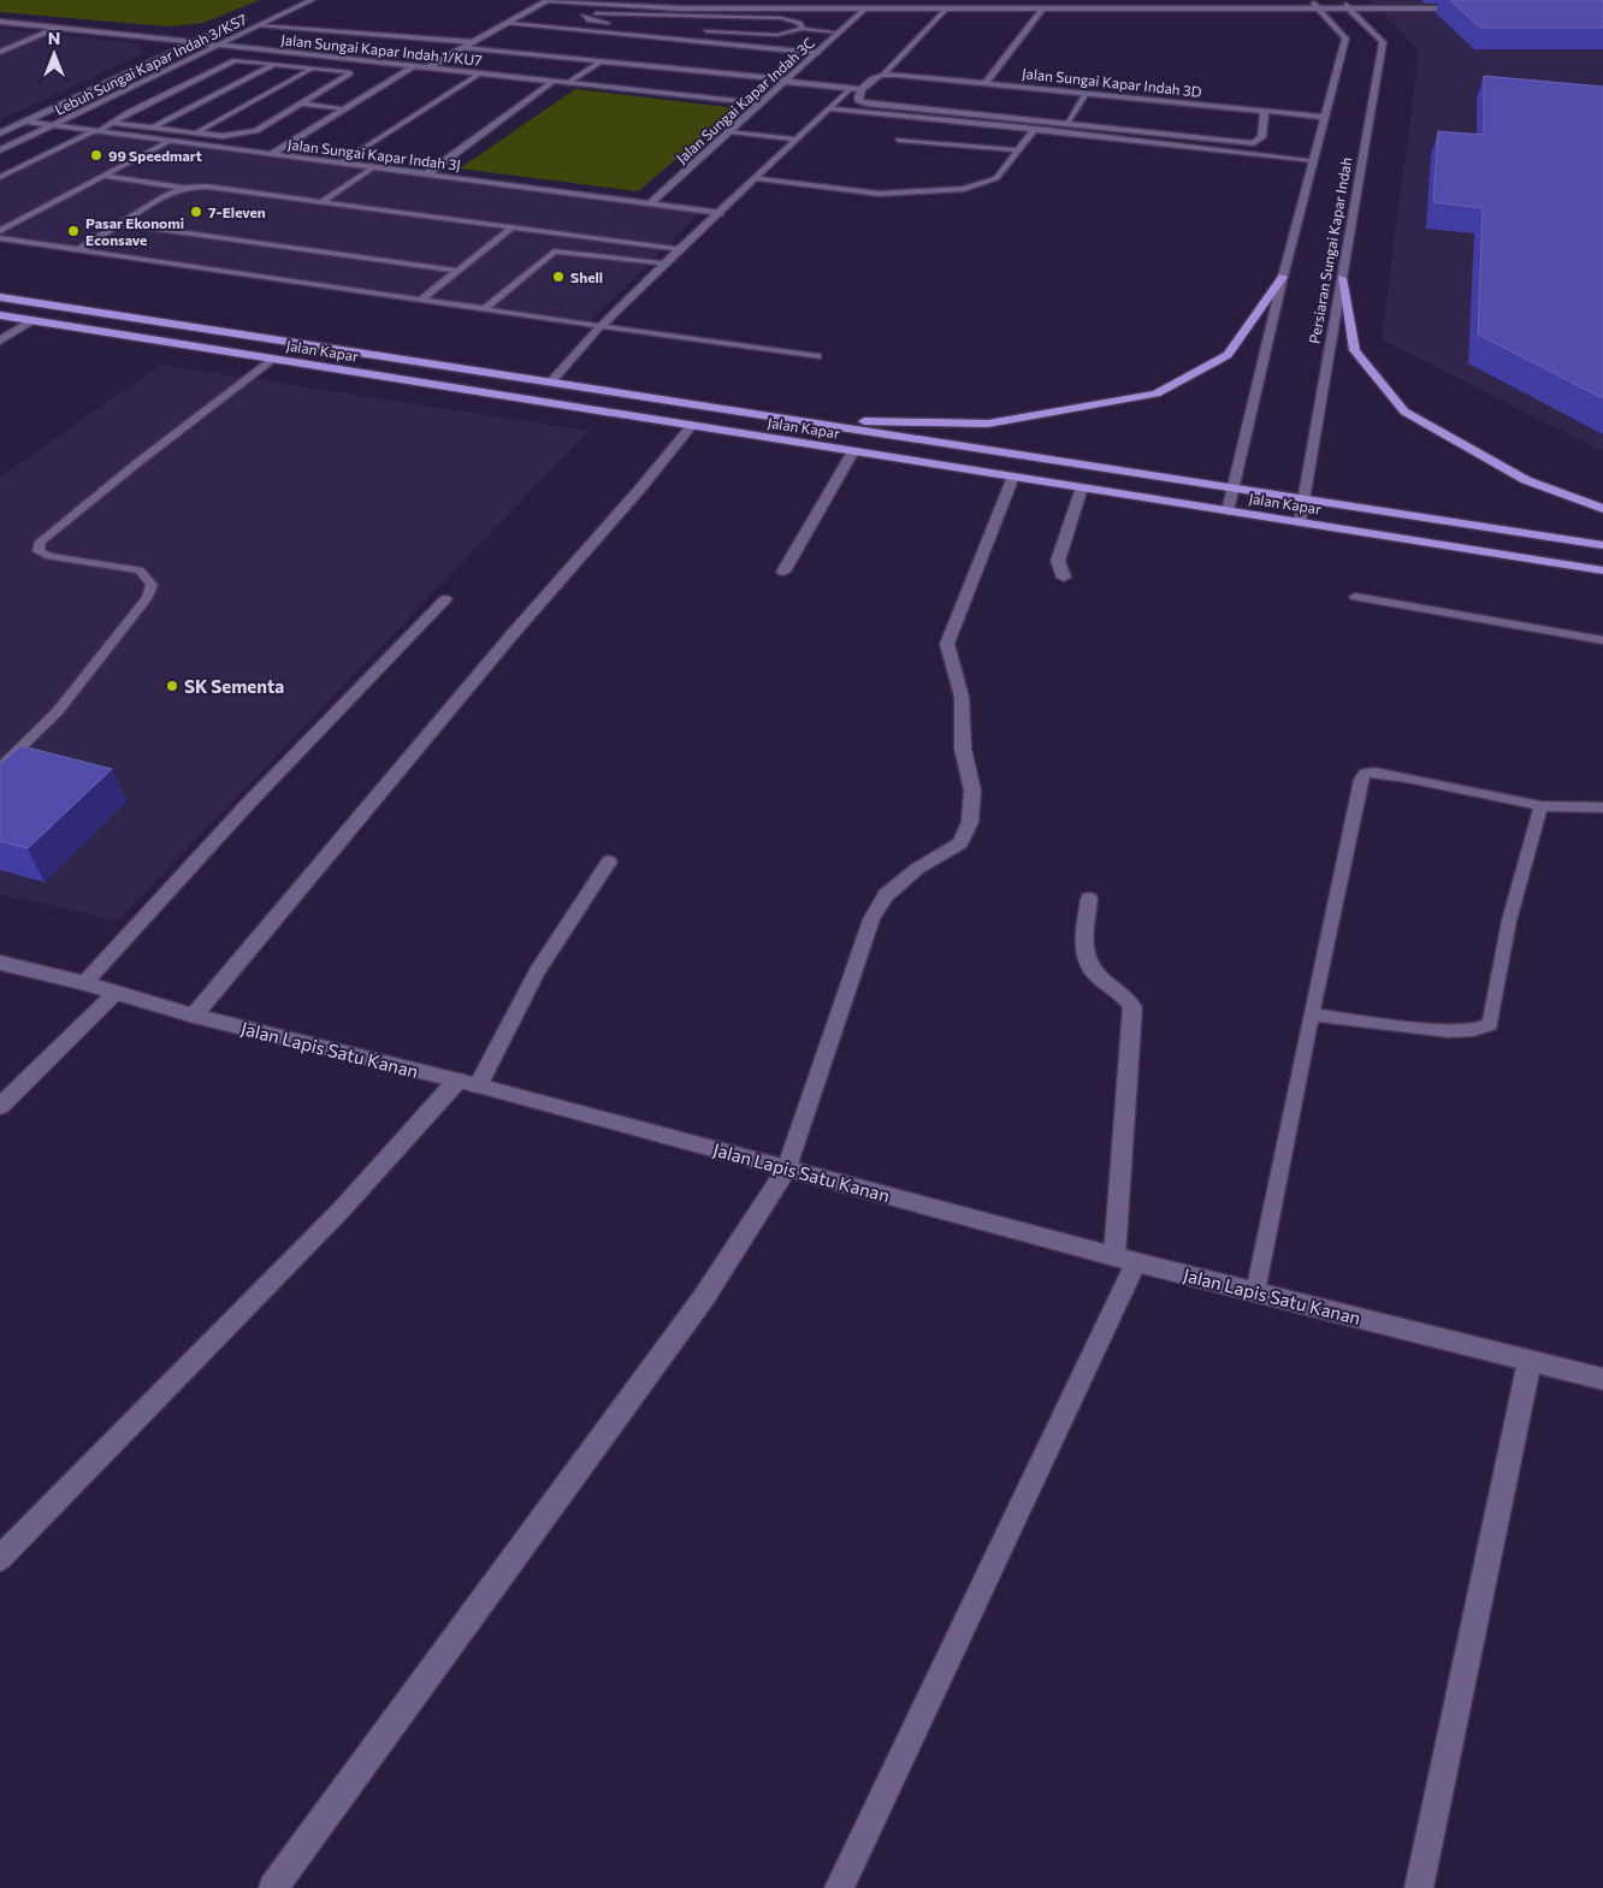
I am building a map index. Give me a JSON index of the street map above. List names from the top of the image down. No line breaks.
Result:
{"streets":{"highway":["Jalan Kapar"],"street":["Jalan Sungai Kapar Indah 1/KU7","Lebuh Sungai Kapar Indah 3/KS7","Jalan Sungai Kapar Indah 3D","Jalan Sungai Kapar Indah 3C","Jalan Sungai Kapar Indah 3J","Persiaran Sungai Kapar Indah","Jalan Lapis Satu Kanan"]},"crossings":[["Jalan Sungai Kapar Indah 1/KU7","Lebuh Sungai Kapar Indah 3/KS7"],["Jalan Sungai Kapar Indah 1/KU7","Jalan Sungai Kapar Indah 3C"],["Lebuh Sungai Kapar Indah 3/KS7","Jalan Sungai Kapar Indah 3J"],["Jalan Sungai Kapar Indah 3D","Persiaran Sungai Kapar Indah"],["Jalan Sungai Kapar Indah 3C","Jalan Sungai Kapar Indah 3J"],["Persiaran Sungai Kapar Indah","Jalan Kapar"]],"places":["99 Speedmart","7-Eleven","Pasar Ekonomi Econsave","Shell","SK Sementa"],"north":"top"}
